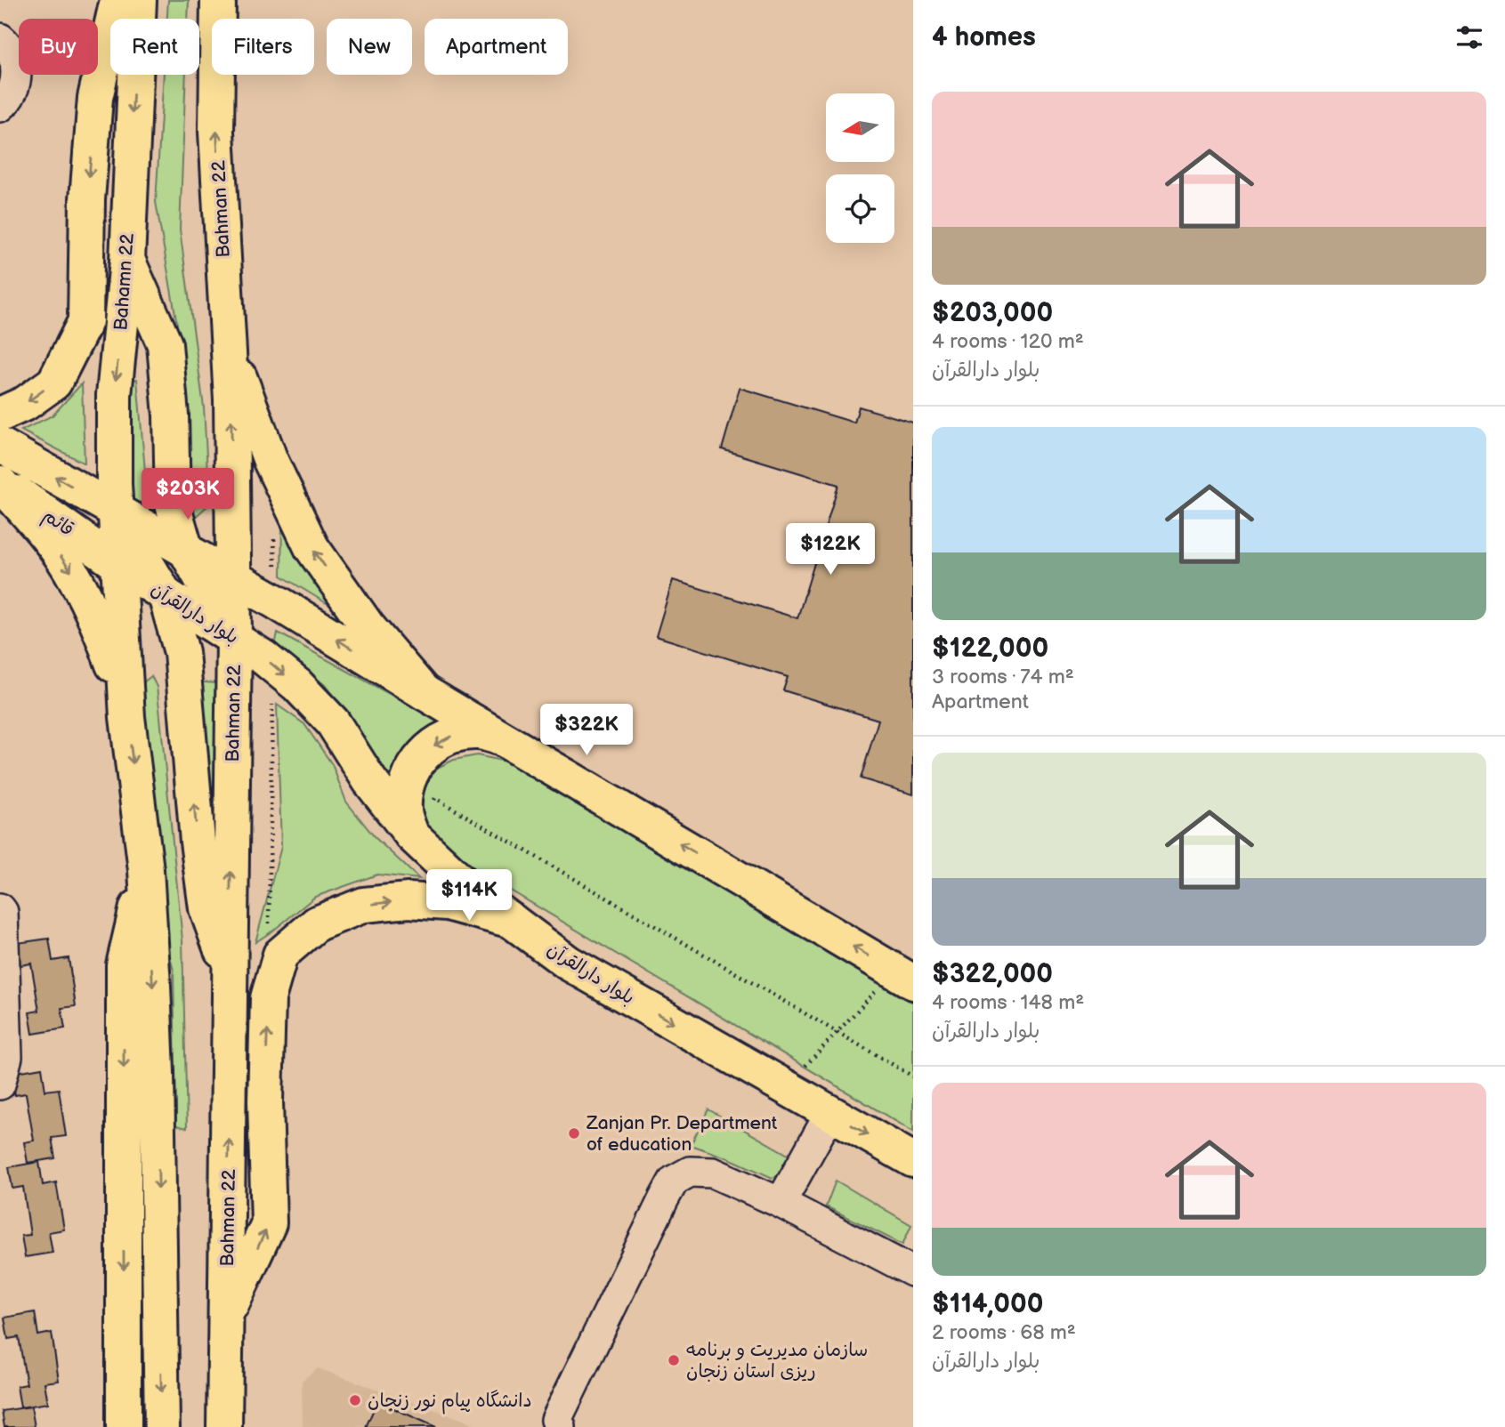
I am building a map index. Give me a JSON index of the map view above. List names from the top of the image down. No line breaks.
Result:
{"streets":{"main road":["Bahman 22","Bahamn 22","قائم","بلوار دارالقرآن"]},"crossings":[["Bahman 22","بلوار دارالقرآن"],["Bahamn 22","قائم"],["Bahamn 22","بلوار دارالقرآن"],["قائم","بلوار دارالقرآن"]],"places":["Zanjan Pr. Department of education","سازمان مدیریت و برنامه ریزی استان زنجان","دانشگاه پیام نور زنجان"],"north":"left","page":{"heading":"4 homes","chip":["Buy","Rent","Filters","New","Apartment"],"list":[{"name":"$203,000","note":"4 rooms · 120 m² · بلوار دارالقرآن"},{"name":"$122,000","note":"3 rooms · 74 m² · Apartment"},{"name":"$322,000","note":"4 rooms · 148 m² · بلوار دارالقرآن"},{"name":"$114,000","note":"2 rooms · 68 m² · بلوار دارالقرآن"}],"price":["$203K","$122K","$322K","$114K"]}}
